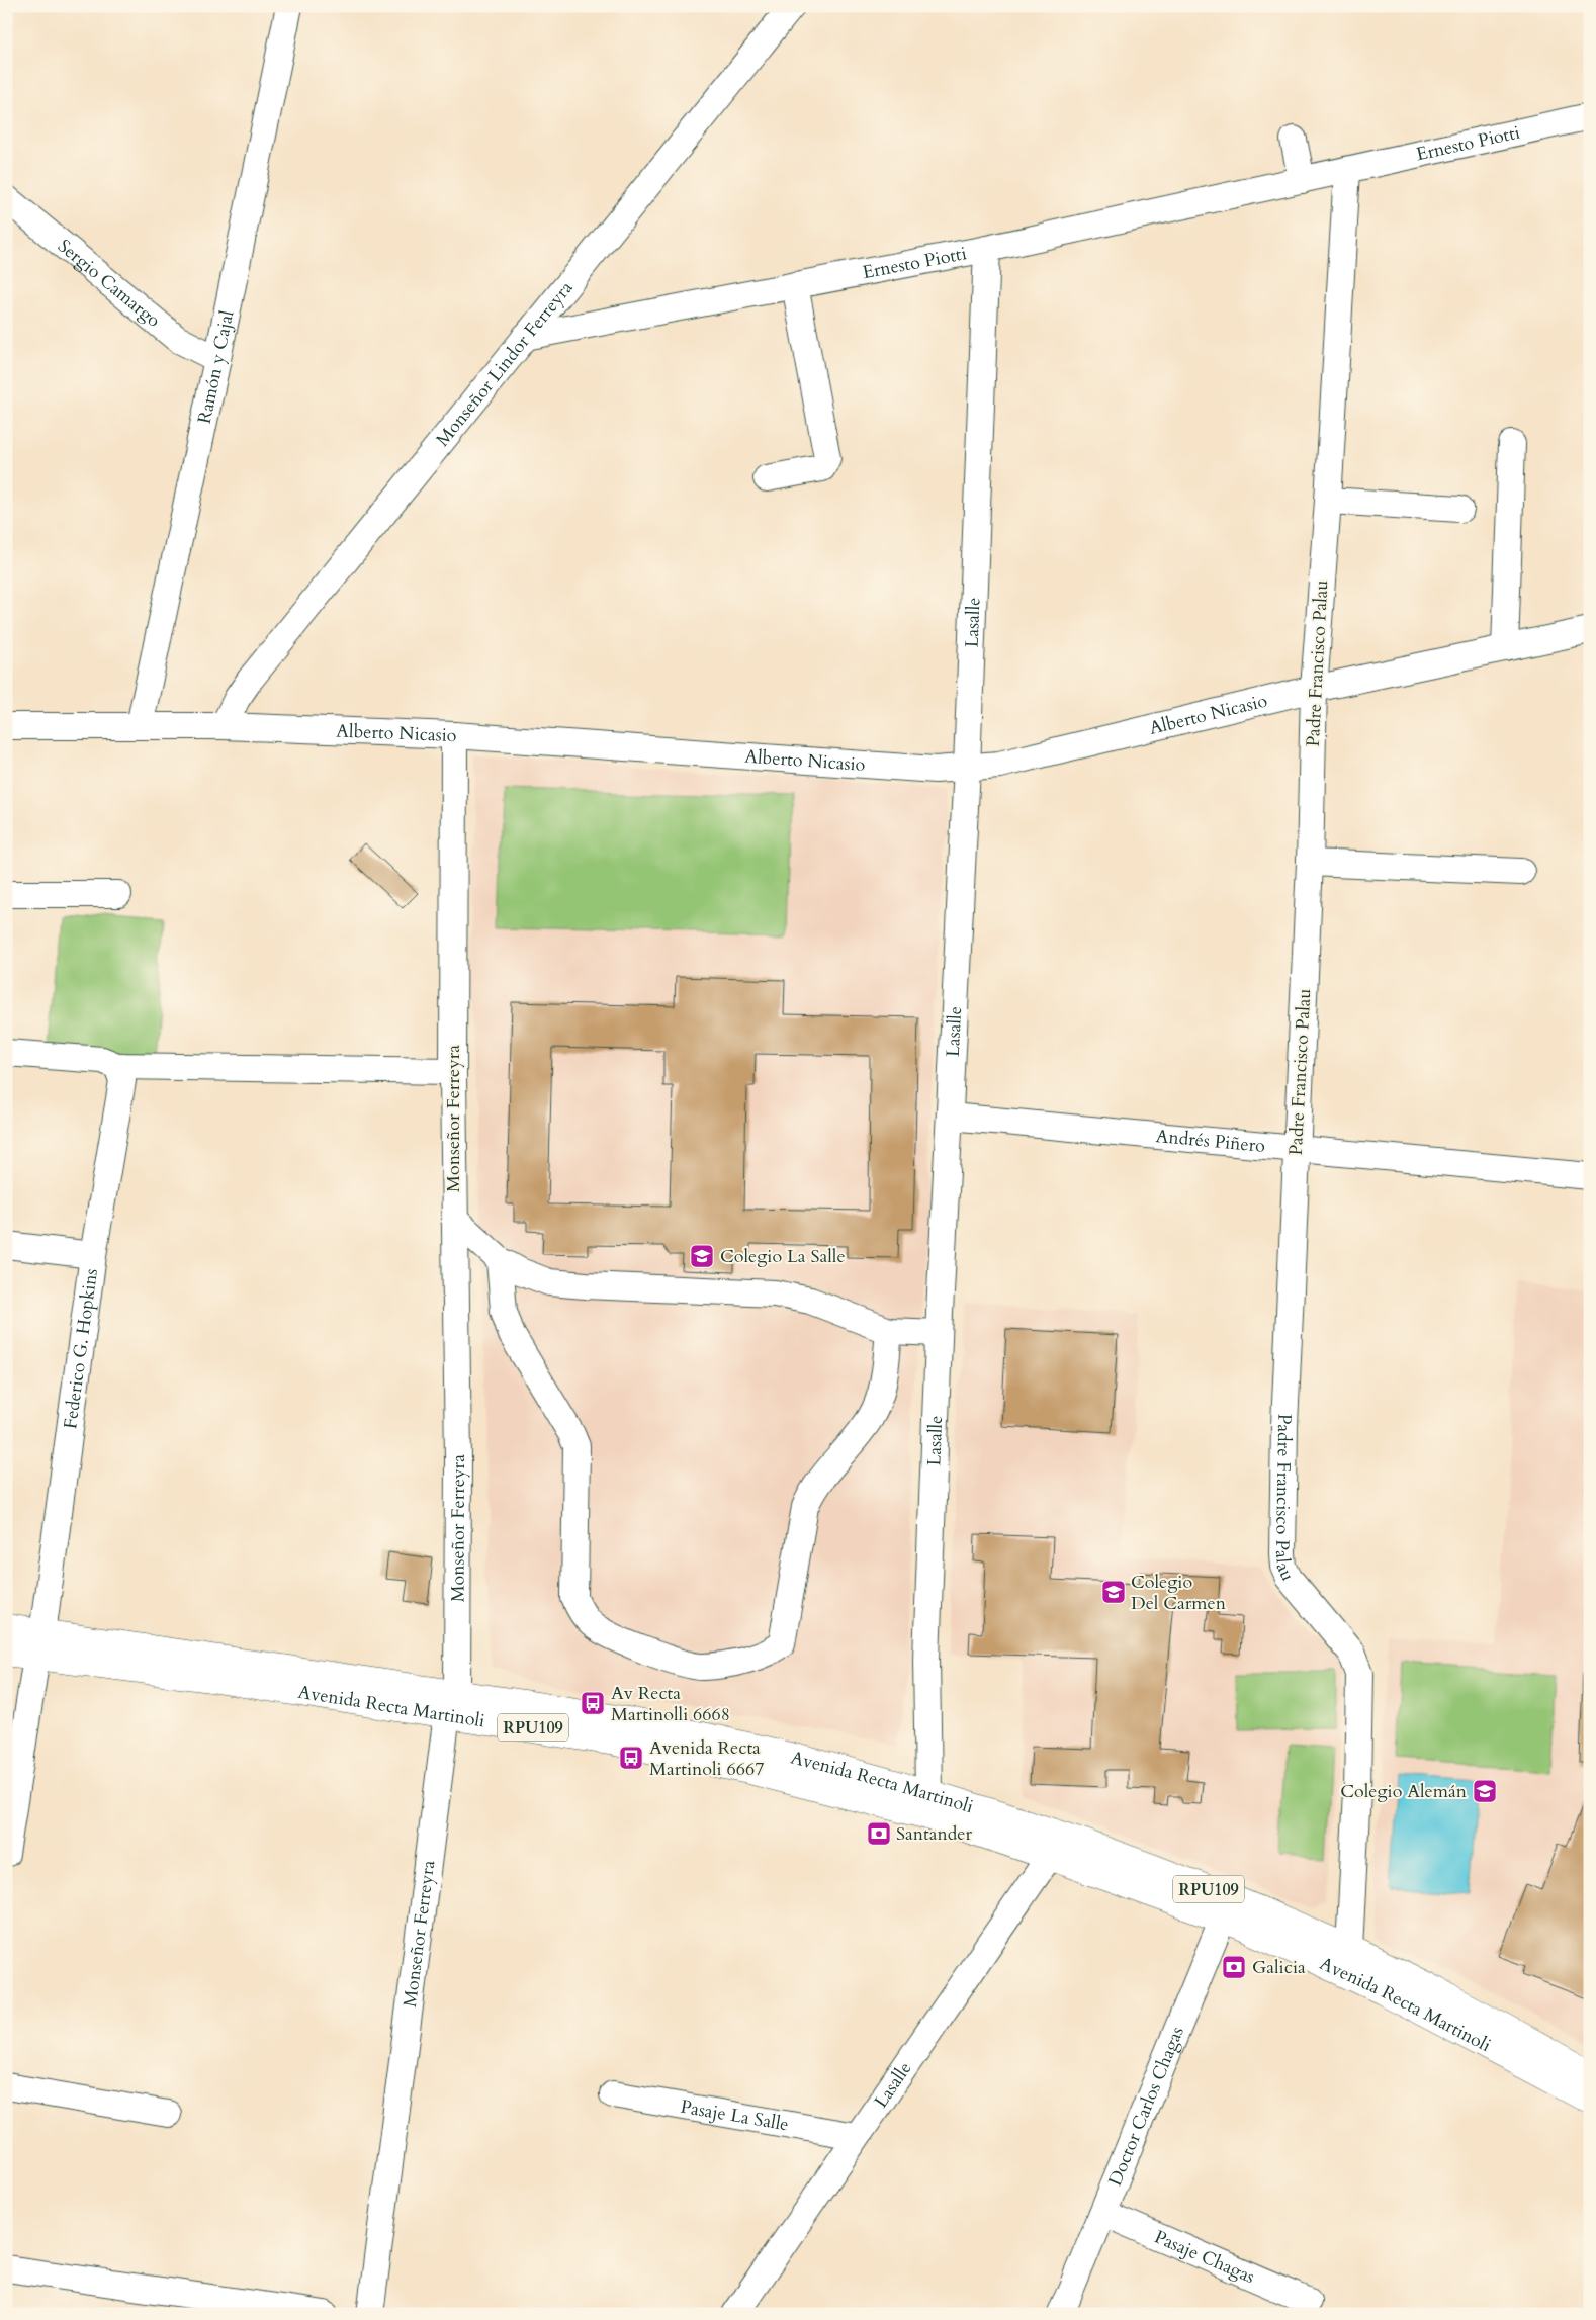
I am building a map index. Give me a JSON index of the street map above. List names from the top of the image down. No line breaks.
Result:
{"streets":{"main road":["Avenida Recta Martinoli","RPU109"],"street":["Ernesto Piotti","Sergio Camargo","Monseñor Lindor Ferreyra","Ramón y Cajal","Lasalle","Padre Francisco Palau","Alberto Nicasio","Monseñor Ferreyra","Andrés Piñero","Federico G. Hopkins","Doctor Carlos Chagas","Pasaje La Salle","Pasaje Chagas"]},"crossings":[["Ernesto Piotti","Monseñor Lindor Ferreyra"],["Ernesto Piotti","Lasalle"],["Ernesto Piotti","Padre Francisco Palau"],["Sergio Camargo","Ramón y Cajal"],["Monseñor Lindor Ferreyra","Alberto Nicasio"],["Ramón y Cajal","Alberto Nicasio"],["Lasalle","Alberto Nicasio"],["Lasalle","Andrés Piñero"],["Lasalle","Avenida Recta Martinoli"],["Lasalle","Pasaje La Salle"],["Padre Francisco Palau","Alberto Nicasio"],["Padre Francisco Palau","Andrés Piñero"],["Padre Francisco Palau","Avenida Recta Martinoli"],["Alberto Nicasio","Monseñor Ferreyra"],["Monseñor Ferreyra","Avenida Recta Martinoli"],["Federico G. Hopkins","Avenida Recta Martinoli"],["Avenida Recta Martinoli","Doctor Carlos Chagas"],["Doctor Carlos Chagas","Pasaje Chagas"]],"places":{"school or university":["Colegio La Salle","Colegio Del Carmen","Colegio Alemán"],"bus stop":["Av Recta Martinolli 6668","Avenida Recta Martinoli 6667"],"bank":["Santander","Galicia"]}}
